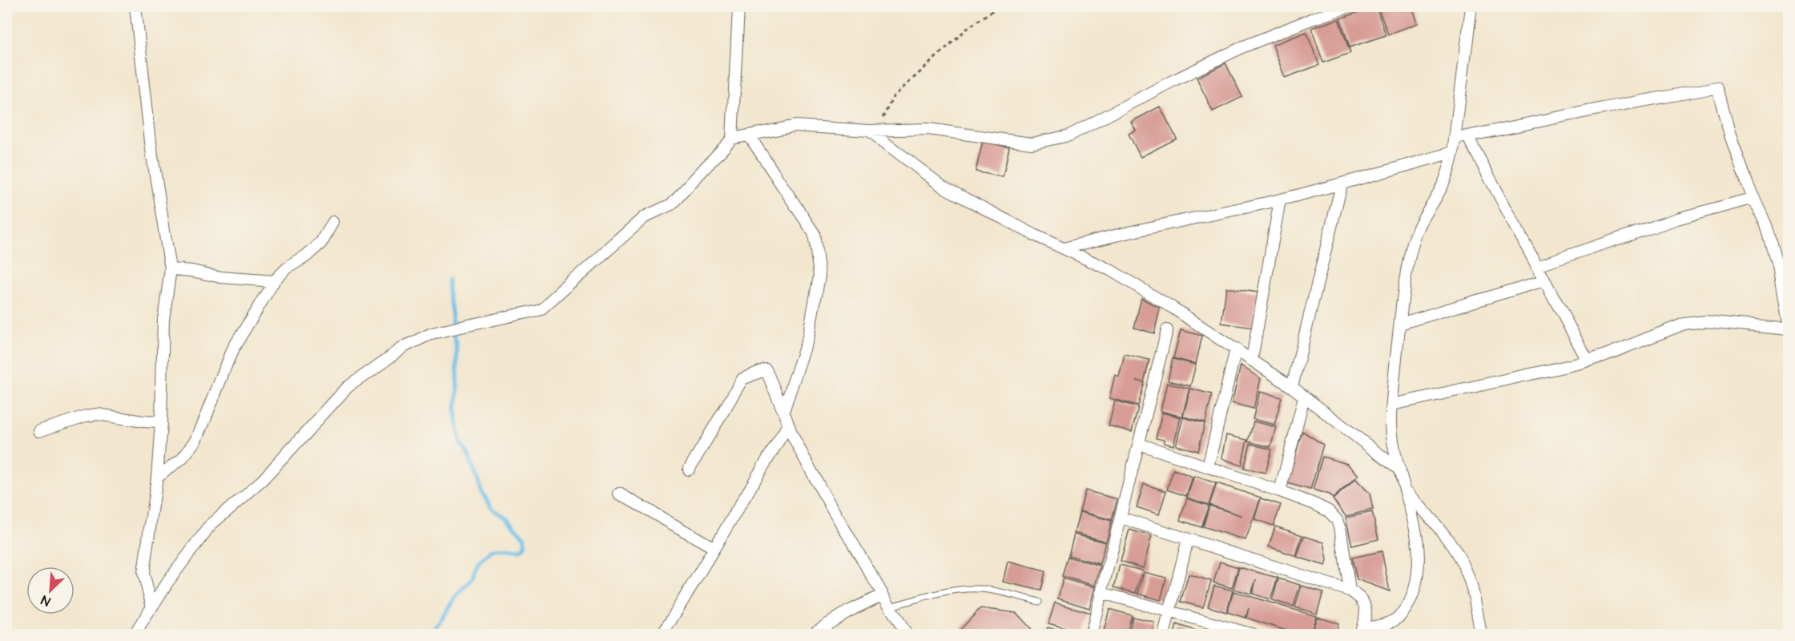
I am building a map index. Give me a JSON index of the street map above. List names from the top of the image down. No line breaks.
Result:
{"north":"bottom left"}
